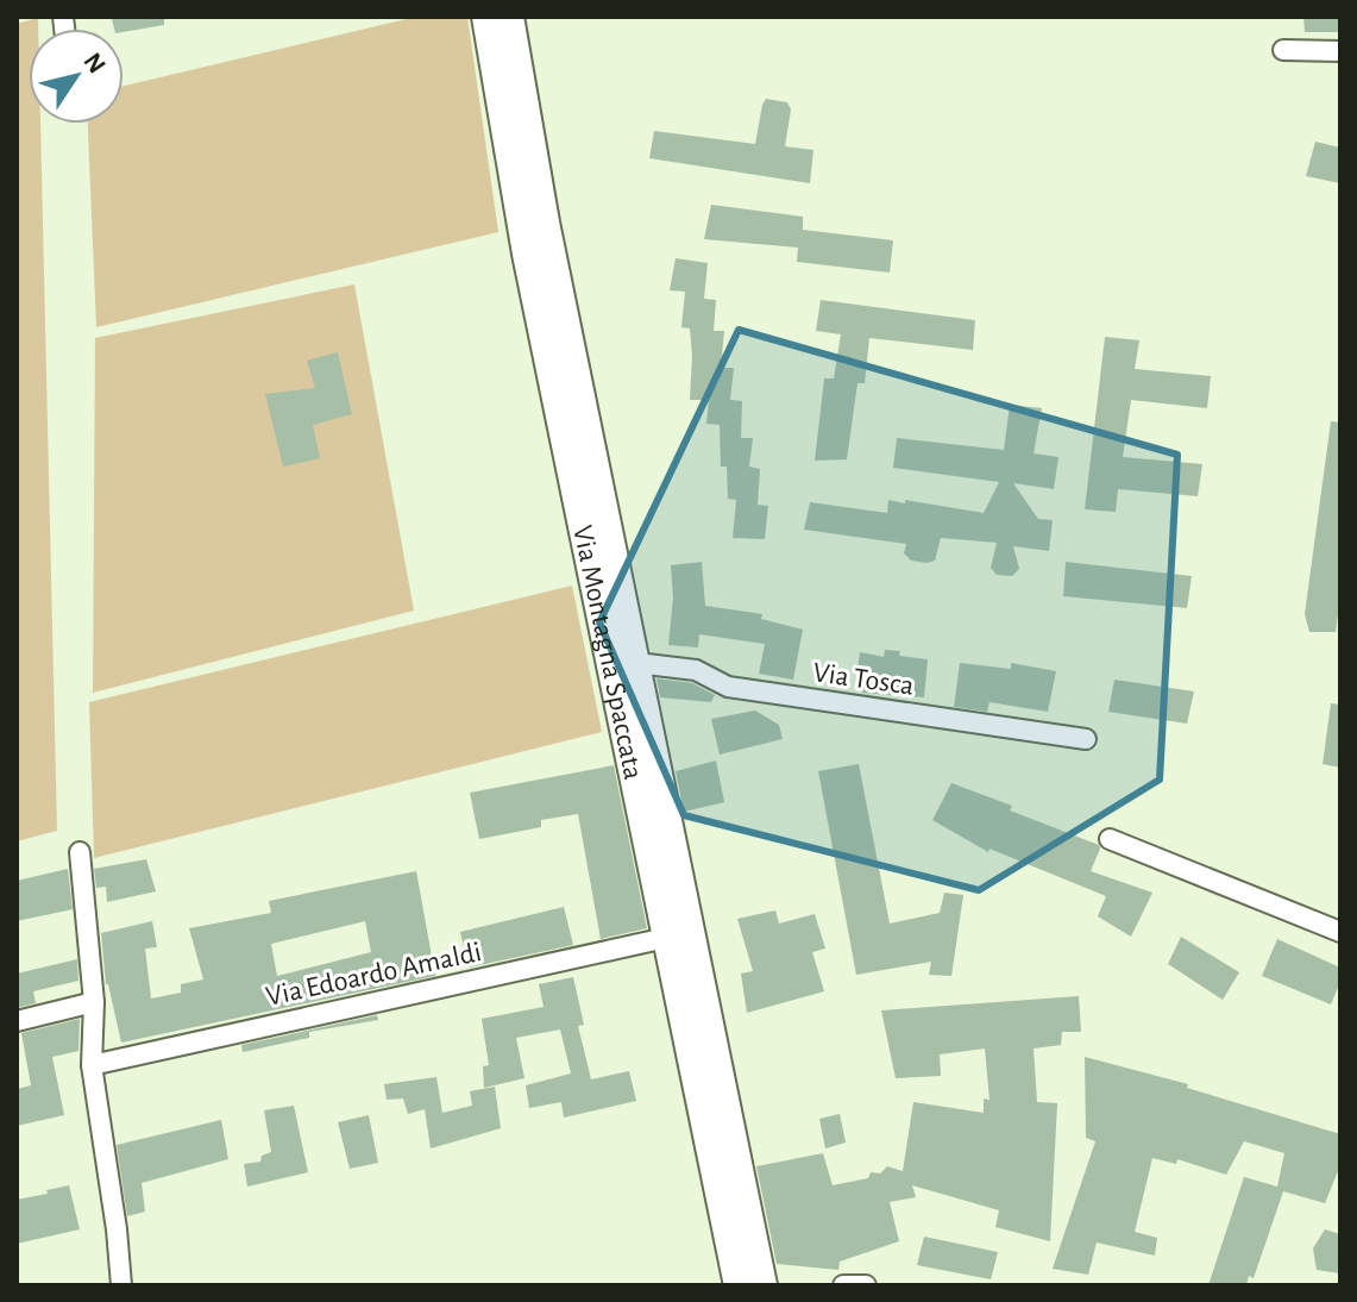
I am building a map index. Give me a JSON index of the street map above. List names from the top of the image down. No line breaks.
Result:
{"streets":{"main road":["Via Montagna Spaccata"],"street":["Via Tosca","Via Edoardo Amaldi"]},"crossings":[["Via Montagna Spaccata","Via Tosca"],["Via Montagna Spaccata","Via Edoardo Amaldi"]],"north":"top right"}
